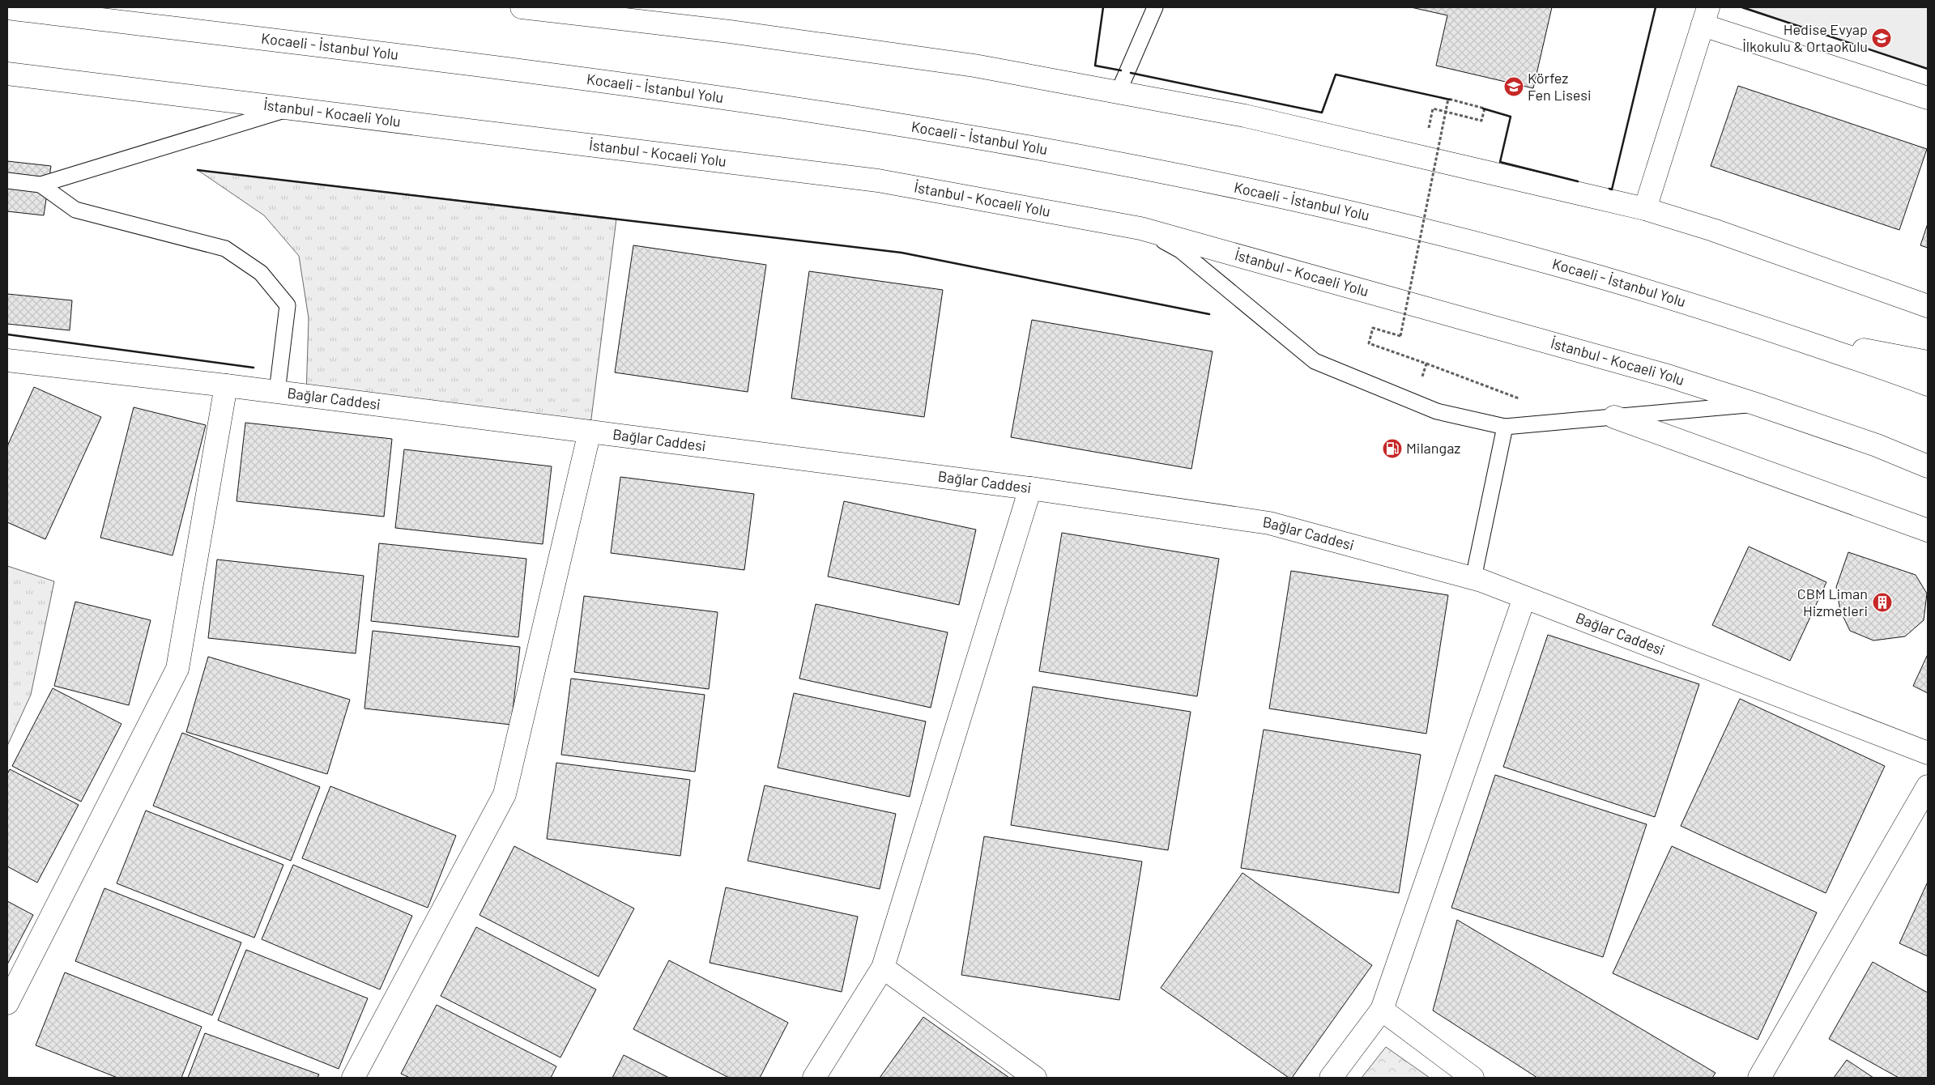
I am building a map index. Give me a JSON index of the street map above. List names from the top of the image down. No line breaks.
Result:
{"streets":{"main road":["Kocaeli - İstanbul Yolu","İstanbul - Kocaeli Yolu","Bağlar Caddesi"]},"places":{"school or university":["Hedise Evyap İlkokulu & Ortaokulu","Körfez Fen Lisesi"],"fuel station":["Milangaz"],"building":["CBM Liman Hizmetleri"]}}
